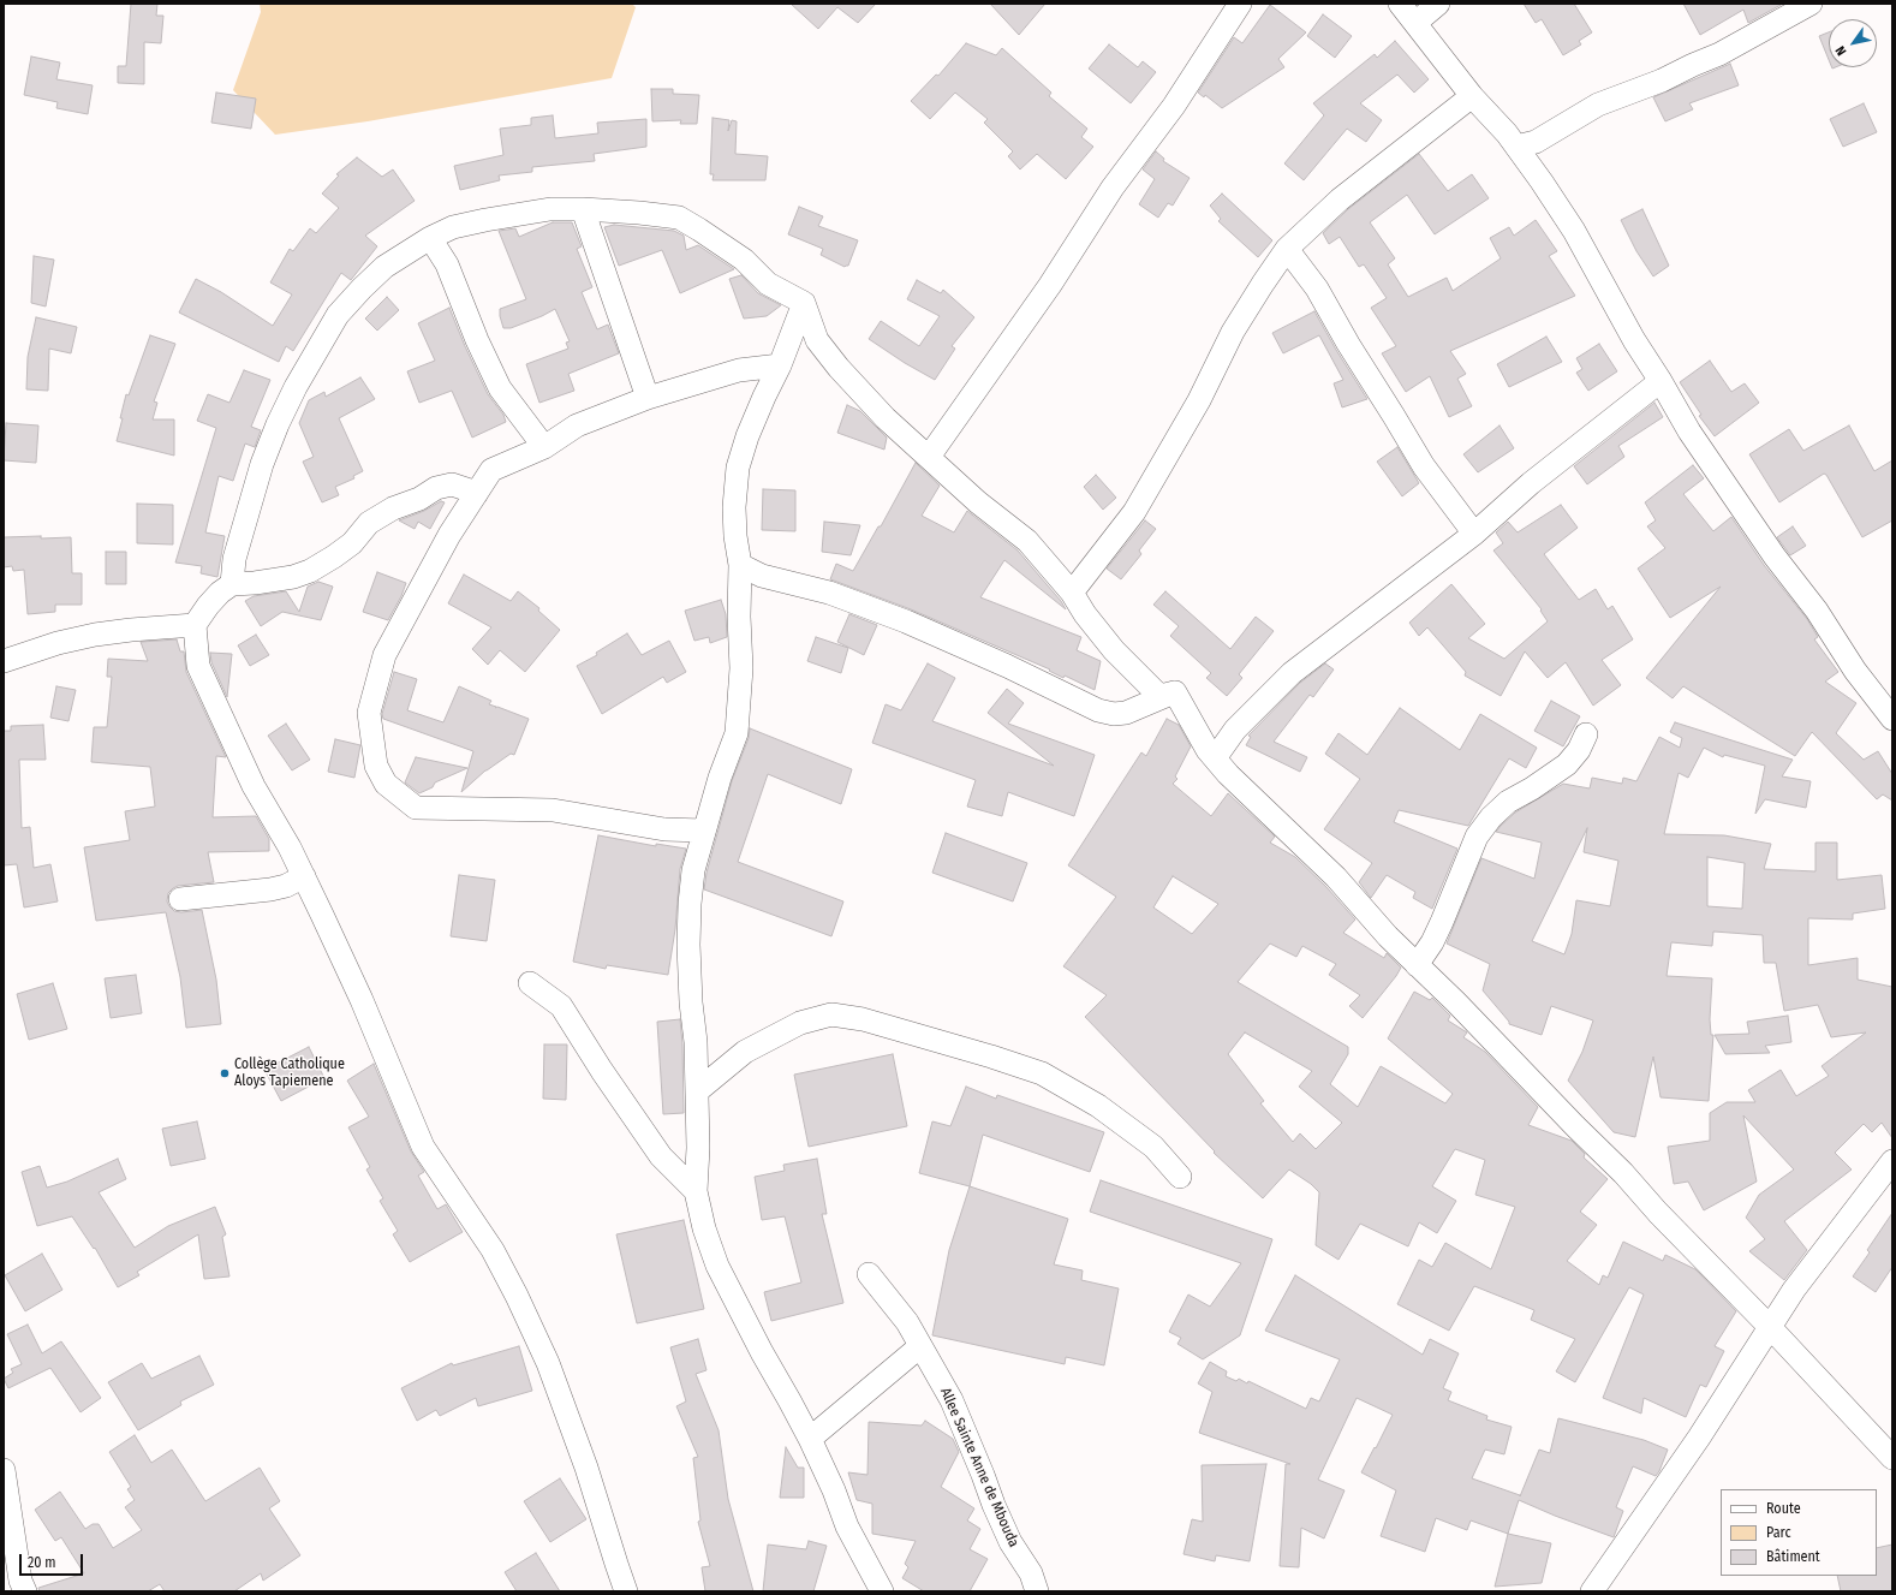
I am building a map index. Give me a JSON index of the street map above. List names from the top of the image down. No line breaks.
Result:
{"streets":{"street":["Allee Sainte Anne de Mbouda"]},"places":["Collège Catholique Aloys Tapiemene"],"legend":["Route","Parc","Bâtiment"],"scale_bar":"20 m","north":"bottom left"}
